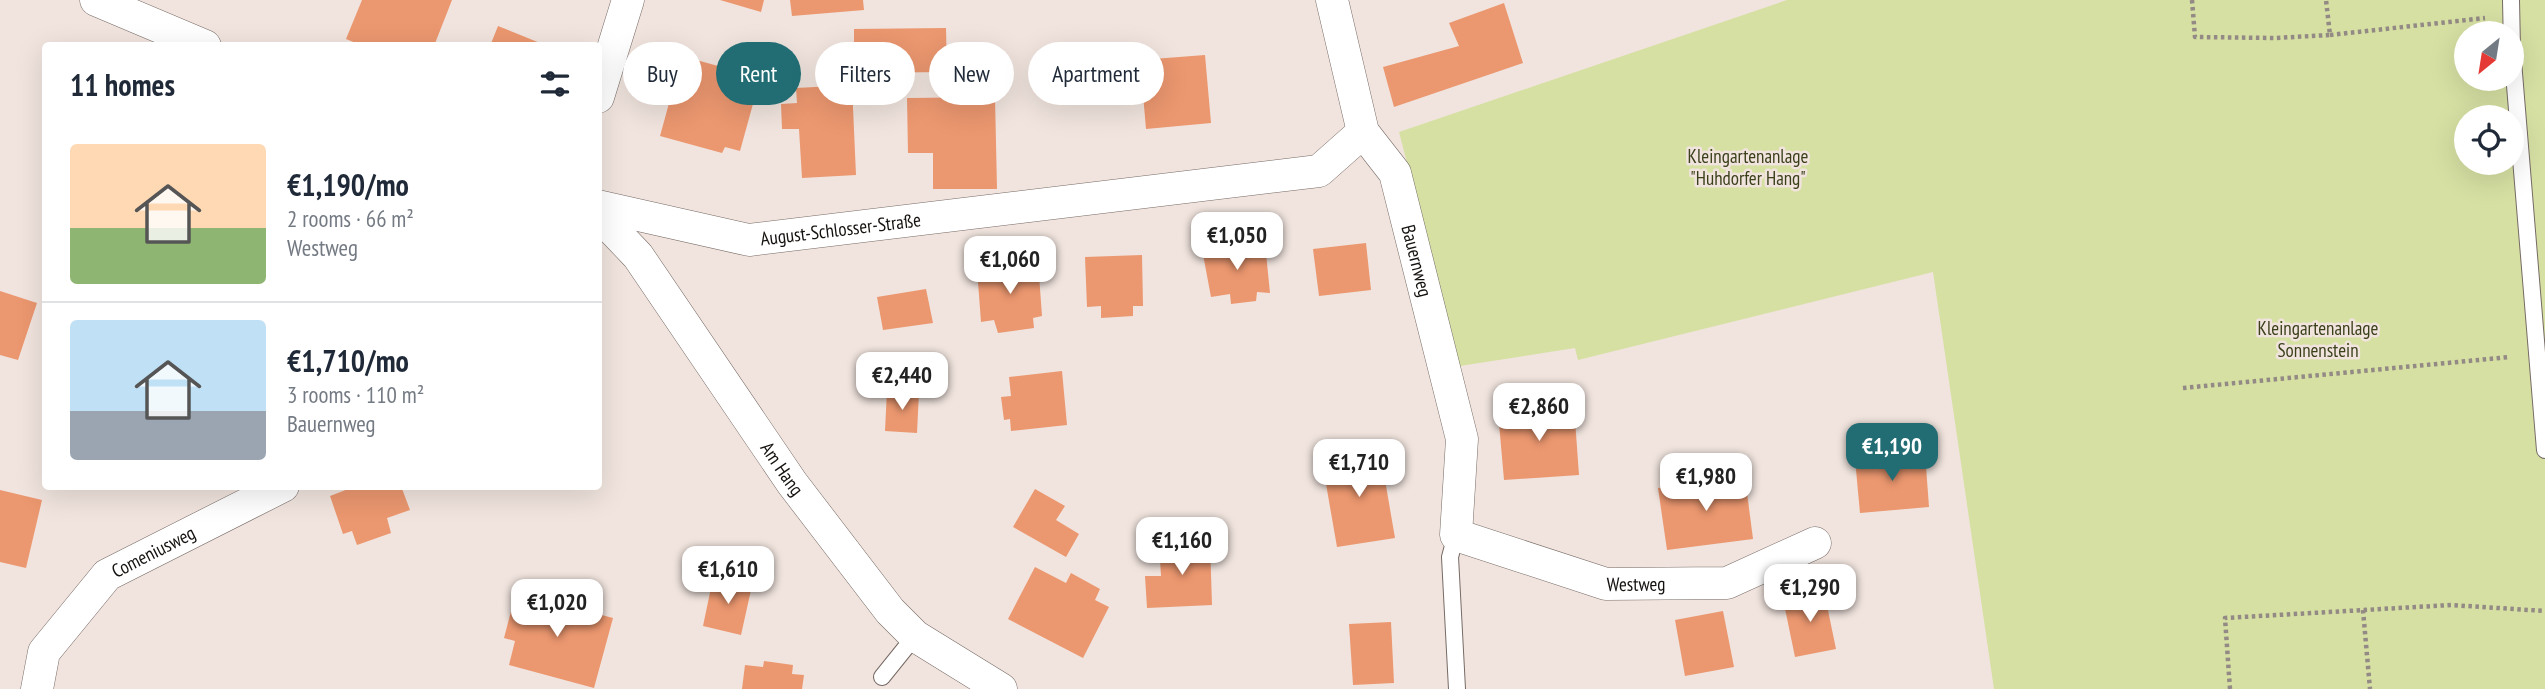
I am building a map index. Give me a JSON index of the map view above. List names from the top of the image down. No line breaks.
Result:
{"streets":{"street":["August-Schlosser-Straße","Bauernweg","Am Hang","Comeniusweg","Westweg"]},"crossings":[["August-Schlosser-Straße","Bauernweg"],["Bauernweg","Westweg"]],"parks":["Kleingartenanlage \"Huhdorfer Hang\"","Kleingartenanlage Sonnenstein"],"north":"bottom left","page":{"chip":["Buy","Rent","Filters","New","Apartment"],"heading":"11 homes","list":[{"name":"€1,190/mo","note":"2 rooms · 66 m² · Westweg"},{"name":"€1,710/mo","note":"3 rooms · 110 m² · Bauernweg"}],"price":["€1,050","€1,060","€2,440","€2,860","€1,190","€1,710","€1,980","€1,160","€1,610","€1,290","€1,020"]}}
